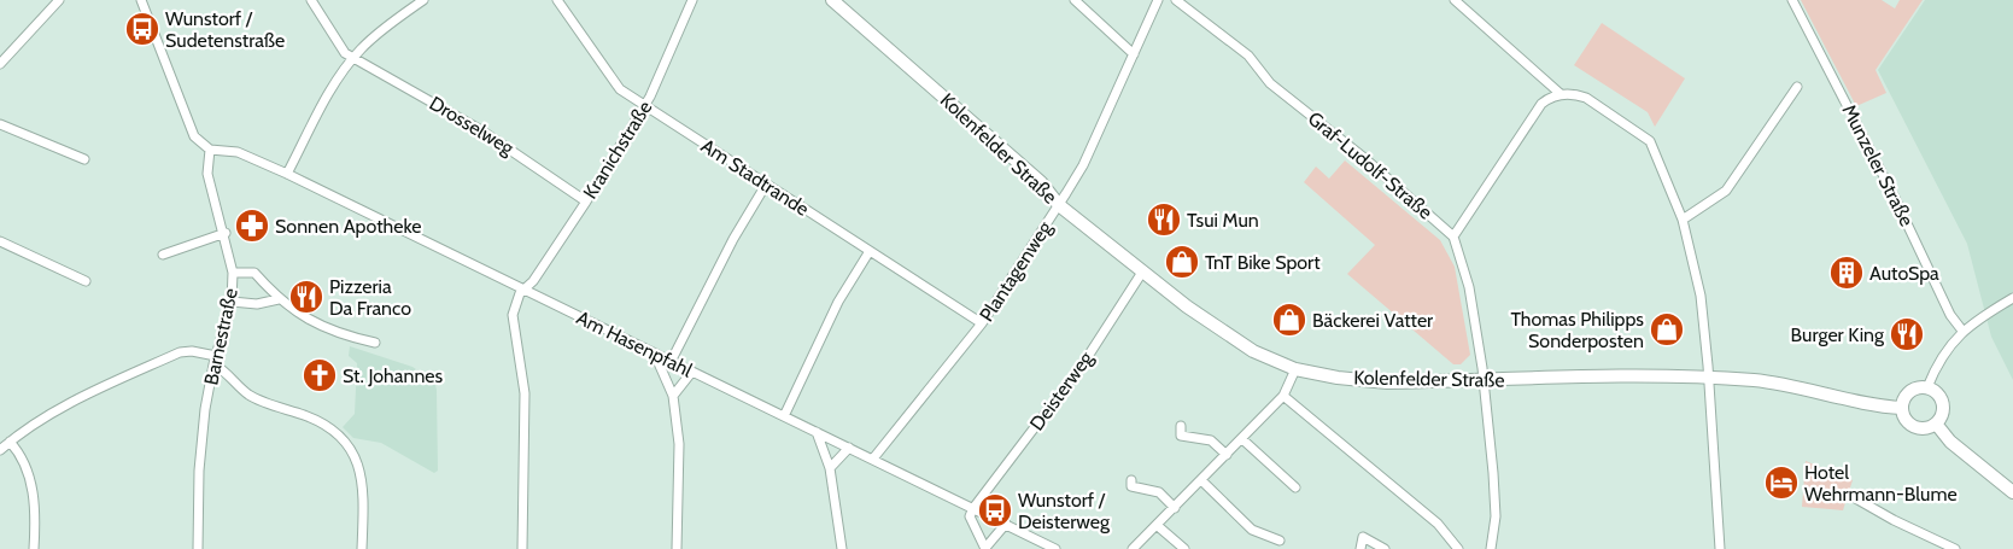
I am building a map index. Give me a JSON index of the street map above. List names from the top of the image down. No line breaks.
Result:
{"streets":{"main road":["Kolenfelder Straße"],"street":["Drosselweg","Kranichstraße","Graf-Ludolf-Straße","Munzeler Straße","Am Stadtrande","Plantagenweg","Barnestraße","Am Hasenpfahl","Deisterweg"]},"crossings":[["Drosselweg","Kranichstraße"],["Kolenfelder Straße","Plantagenweg"],["Kolenfelder Straße","Deisterweg"],["Kranichstraße","Am Stadtrande"],["Kranichstraße","Am Hasenpfahl"],["Am Stadtrande","Plantagenweg"],["Plantagenweg","Am Hasenpfahl"],["Barnestraße","Am Hasenpfahl"],["Am Hasenpfahl","Deisterweg"]],"places":{"bus stop":["Wunstorf / Sudetenstraße","Wunstorf / Deisterweg"],"restaurant":["Tsui Mun","Pizzeria Da Franco","Burger King"],"pharmacy":["Sonnen Apotheke"],"shop":["TnT Bike Sport","Bäckerei Vatter","Thomas Philipps Sonderposten"],"building":["AutoSpa"],"church":["St. Johannes"],"hotel":["Hotel Wehrmann-Blume"]}}
